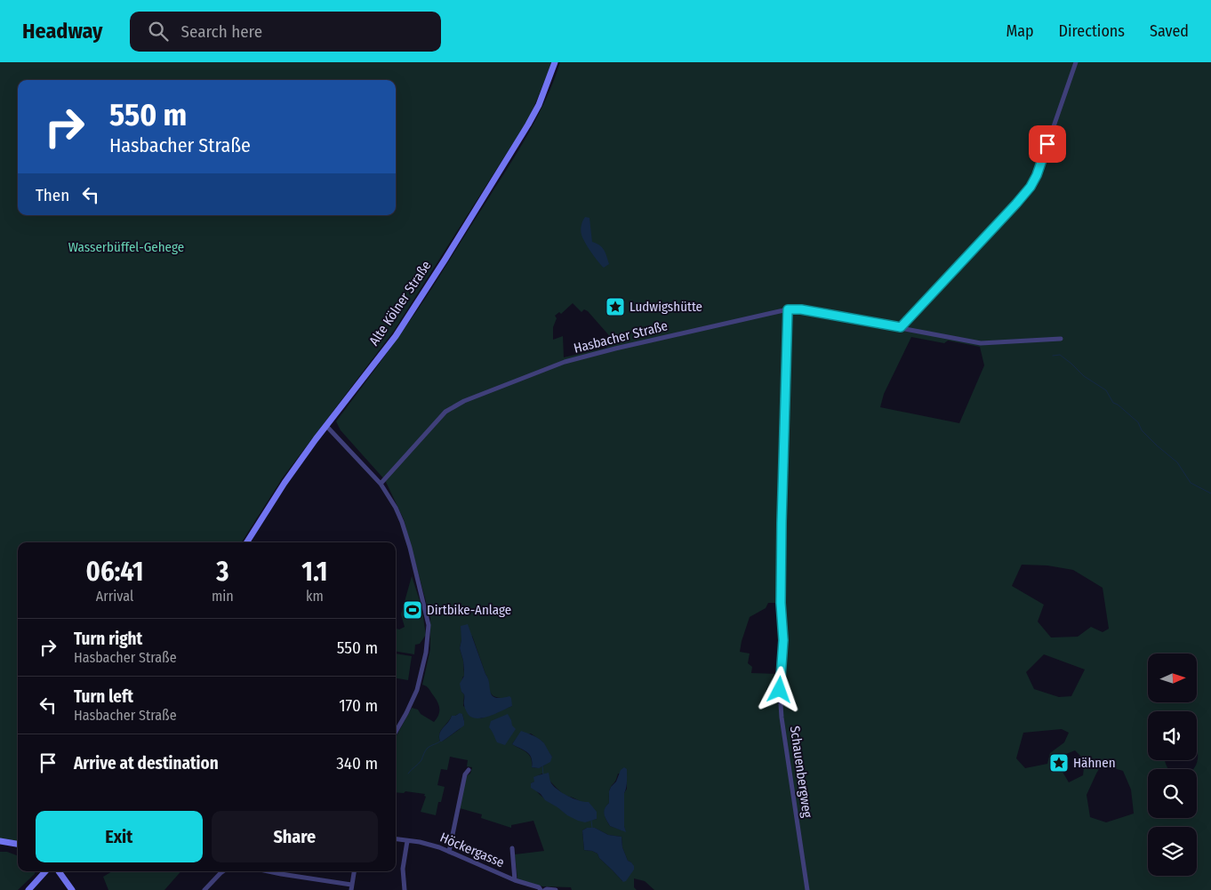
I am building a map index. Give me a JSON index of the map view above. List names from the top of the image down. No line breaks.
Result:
{"streets":{"main road":["Alte Kölner Straße"],"street":["Hasbacher Straße","Schauenbergweg","Höckergasse"]},"crossings":[["Hasbacher Straße","Schauenbergweg"]],"parks":["Wasserbüffel-Gehege"],"places":{"place":["Ludwigshütte","Hähnen"],"sports":["Dirtbike-Anlage"]},"north":"right","page":{"header":"Headway","search":"Search here","nav":["Map","Directions","Saved"],"turn":["550 m","Hasbacher Straße"],"then":"Then","eta":["06:41","Arrival","3","min","1.1","km"],"list":[{"name":"Turn right","note":"Hasbacher Straße","value":"550 m"},{"name":"Turn left","note":"Hasbacher Straße","value":"170 m"},{"name":"Arrive at destination","value":"340 m"}],"buttons":["Exit","Share"]}}
